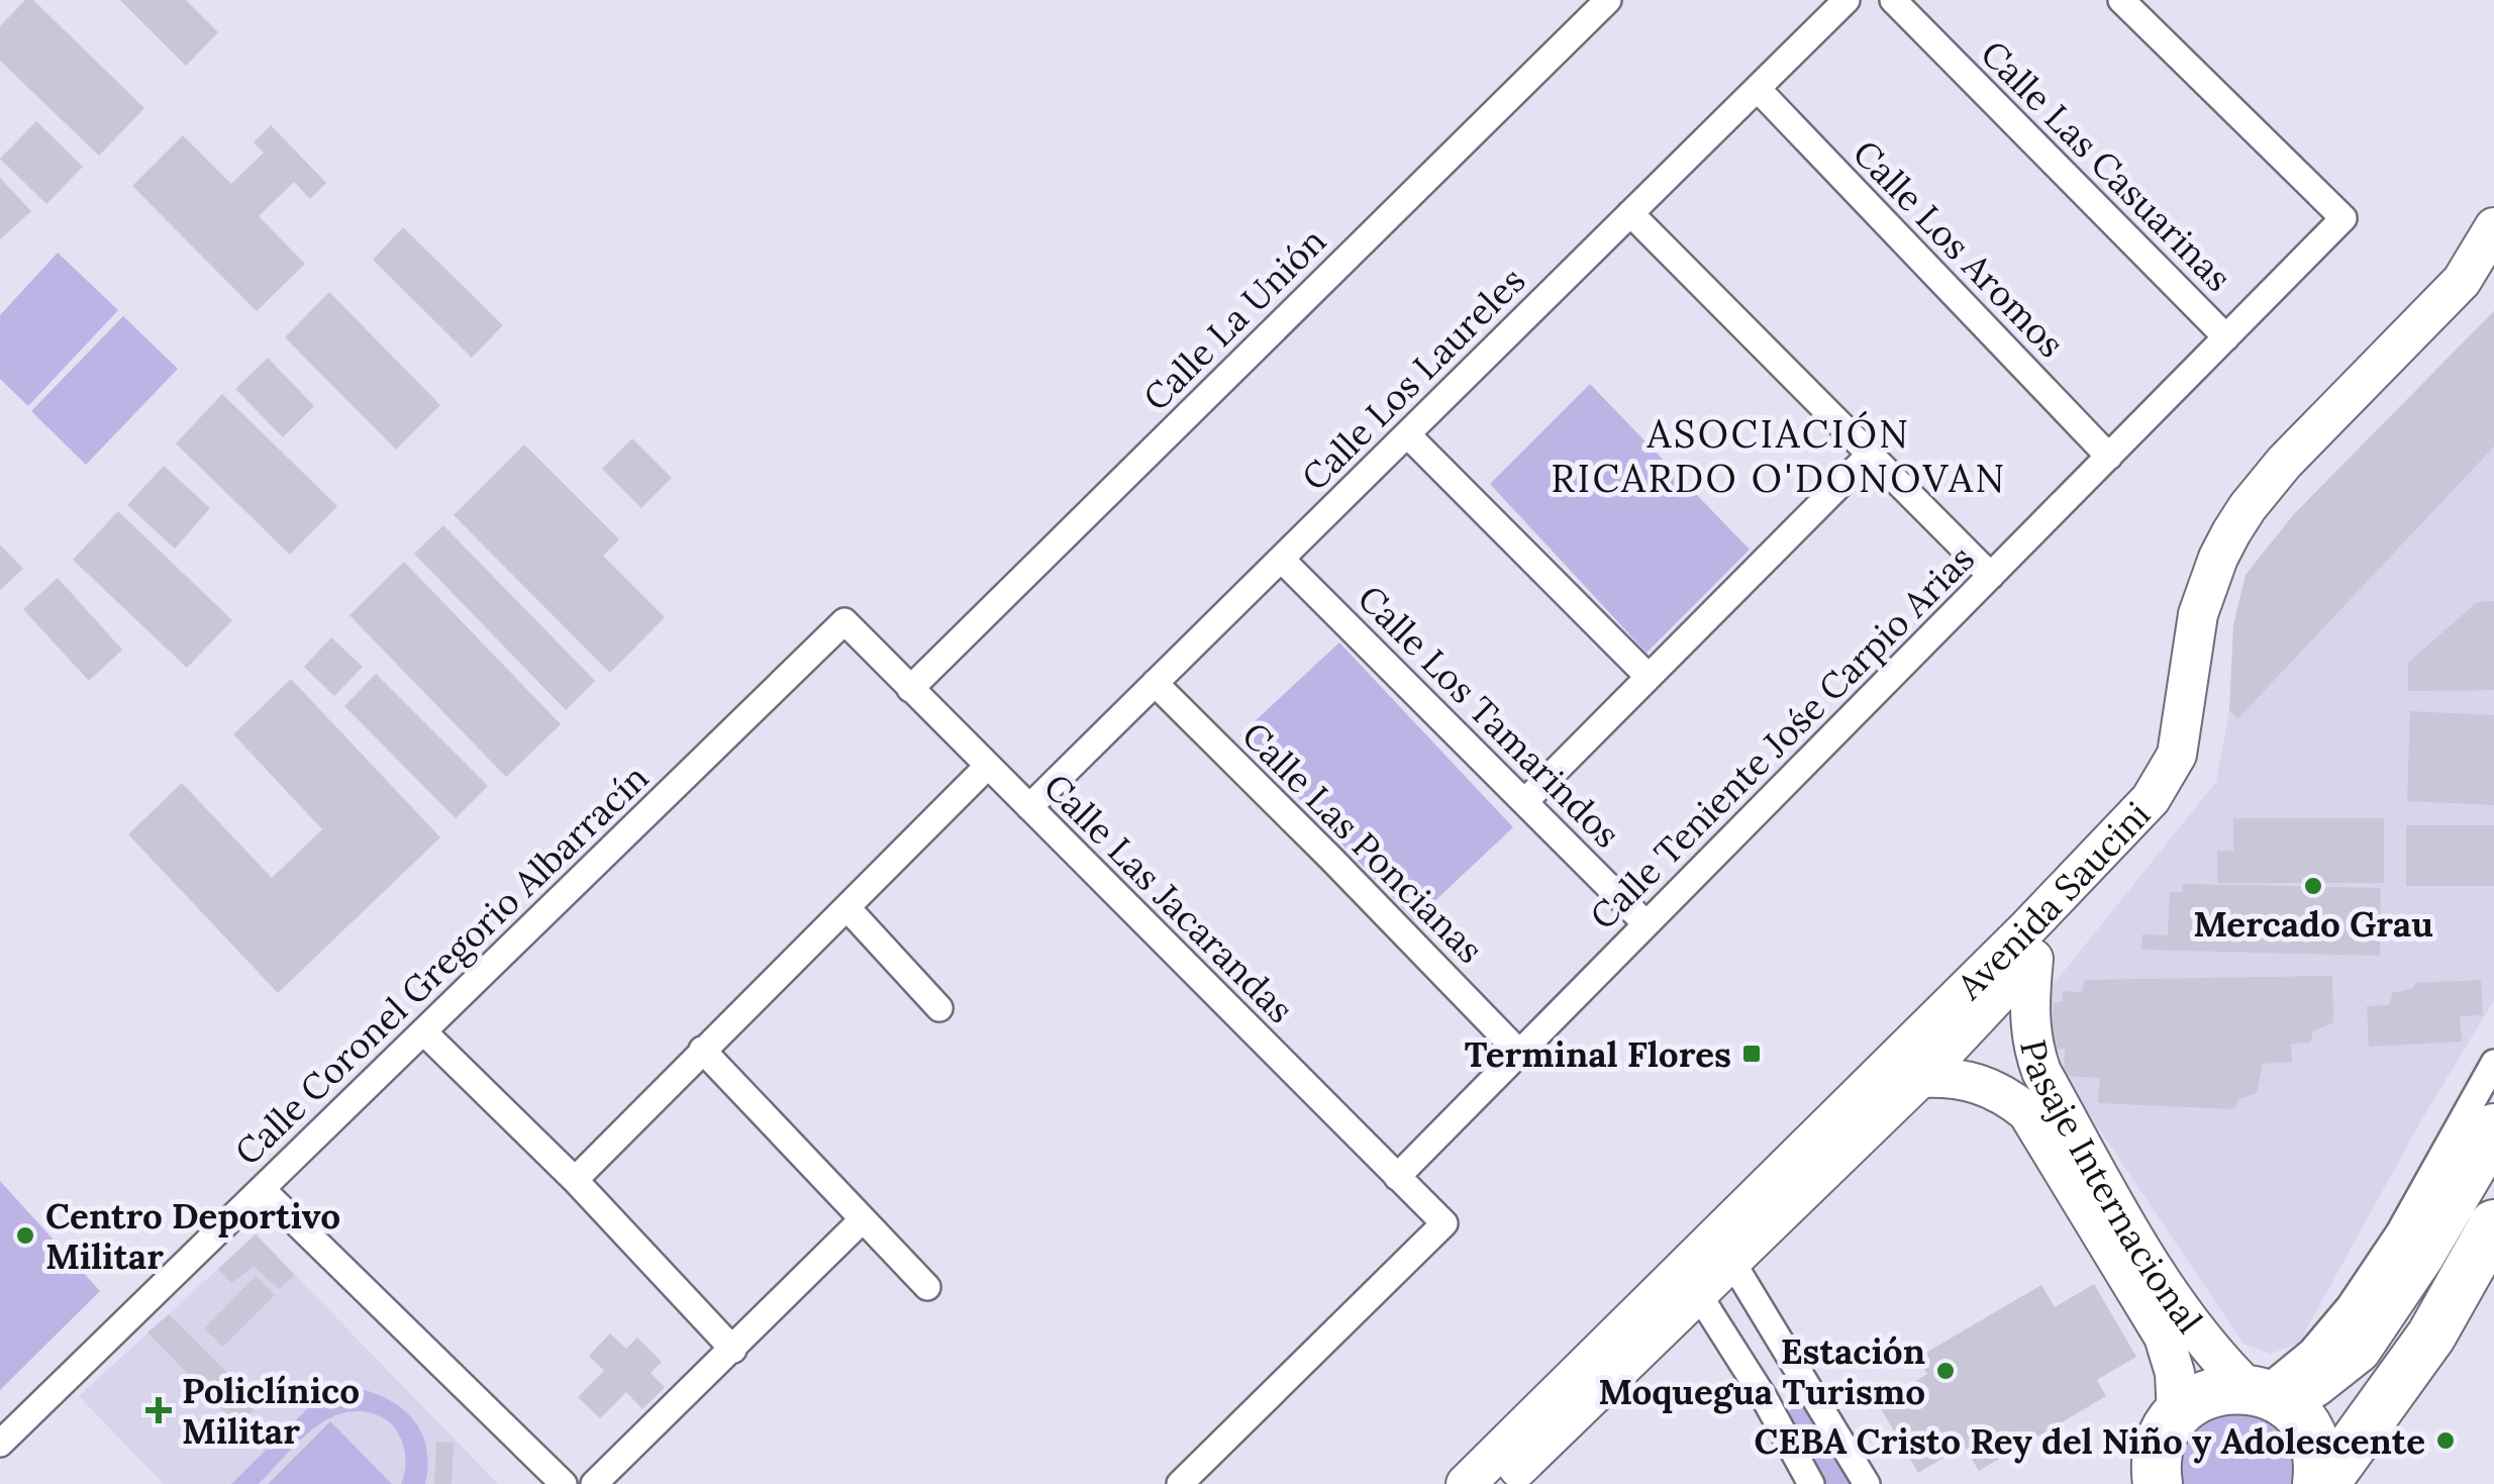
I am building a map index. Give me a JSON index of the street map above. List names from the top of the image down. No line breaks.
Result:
{"streets":{"main road":["Avenida Saucini","Pasaje Internacional"],"street":["Calle Las Casuarinas","Calle Los Aromos","Calle La Unión","Calle Los Laureles","Calle Los Tamarindos","Calle Teniente Jośe Carpio Arias","Calle Las Poncianas","Calle Las Jacarandas","Calle Coronel Gregorio Albarracín"]},"crossings":[["Calle Las Casuarinas","Calle Teniente Jośe Carpio Arias"],["Calle Los Aromos","Calle Los Laureles"],["Calle Los Aromos","Calle Teniente Jośe Carpio Arias"],["Calle La Unión","Calle Las Jacarandas"],["Calle Los Laureles","Calle Los Tamarindos"],["Calle Los Laureles","Calle Las Poncianas"],["Calle Los Laureles","Calle Las Jacarandas"],["Calle Los Tamarindos","Calle Teniente Jośe Carpio Arias"],["Calle Teniente Jośe Carpio Arias","Calle Las Poncianas"],["Calle Teniente Jośe Carpio Arias","Calle Las Jacarandas"],["Calle Las Jacarandas","Calle Coronel Gregorio Albarracín"],["Avenida Saucini","Pasaje Internacional"]],"districts":["ASOCIACIÓN RICARDO O'DONOVAN"],"places":{"other":["Mercado Grau","Centro Deportivo Militar","Estación Moquegua Turismo","CEBA Cristo Rey del Niño y Adolescente"],"transit":["Terminal Flores"],"health":["Policlínico Militar"]}}
